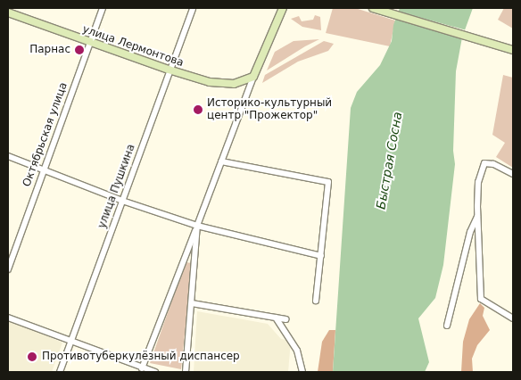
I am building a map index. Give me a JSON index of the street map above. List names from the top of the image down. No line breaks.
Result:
{"streets":{"main road":["улица Лермонтова"],"street":["Октябрьская улица","улица Пушкина"]},"crossings":[["улица Лермонтова","Октябрьская улица"],["улица Лермонтова","улица Пушкина"]],"water":["Быстрая Сосна"],"places":["Парнас","Историко-культурный центр \"Прожектор\"","Противотуберкулёзный диспансер"]}
